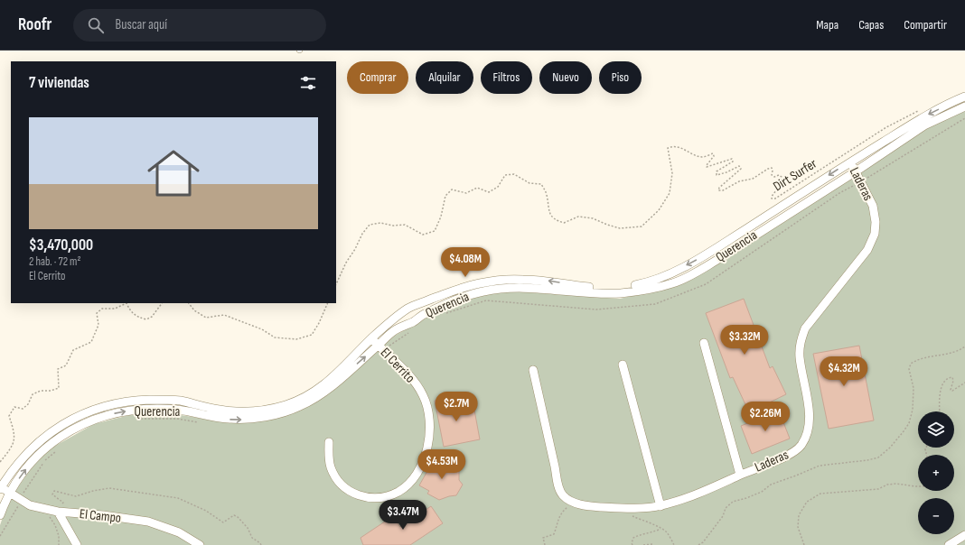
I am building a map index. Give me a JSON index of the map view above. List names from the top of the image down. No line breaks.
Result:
{"streets":{"street":["Laderas","Querencia","El Cerrito","El Campo"],"path":["Dirt Surfer"]},"crossings":[["Laderas","Querencia"],["Querencia","El Cerrito"],["Querencia","El Campo"]],"page":{"header":"Roofr","search":"Buscar aquí","nav":["Mapa","Capas","Compartir"],"chip":["Comprar","Alquilar","Filtros","Nuevo","Piso"],"heading":"7 viviendas","list":[{"name":"$3,470,000","note":"2 hab. · 72 m² · El Cerrito"}],"price":["$4.08M","$3.32M","$4.32M","$2.7M","$2.26M","$4.53M","$3.47M"],"map_buttons":["+","−"]}}
